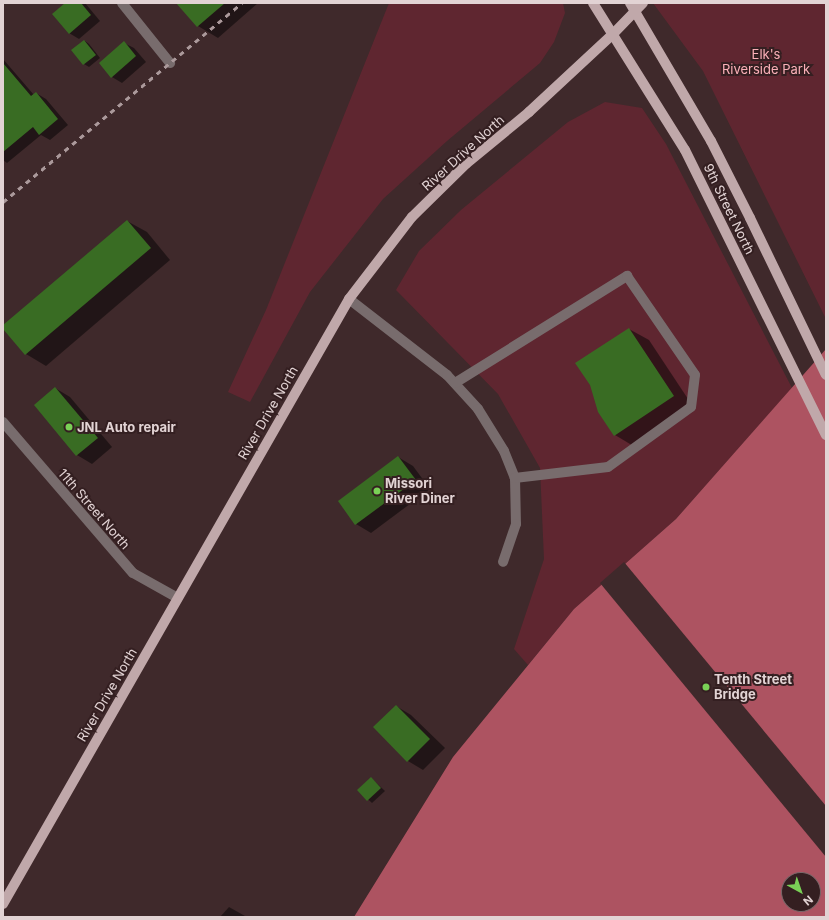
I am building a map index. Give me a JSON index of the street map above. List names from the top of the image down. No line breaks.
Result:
{"streets":{"main road":["River Drive North","9th Street North"],"street":["11th Street North"]},"crossings":[["River Drive North","9th Street North"],["River Drive North","11th Street North"]],"parks":["Elk's Riverside Park"],"places":["JNL Auto repair","Missori River Diner","Tenth Street Bridge"],"north":"bottom right"}
